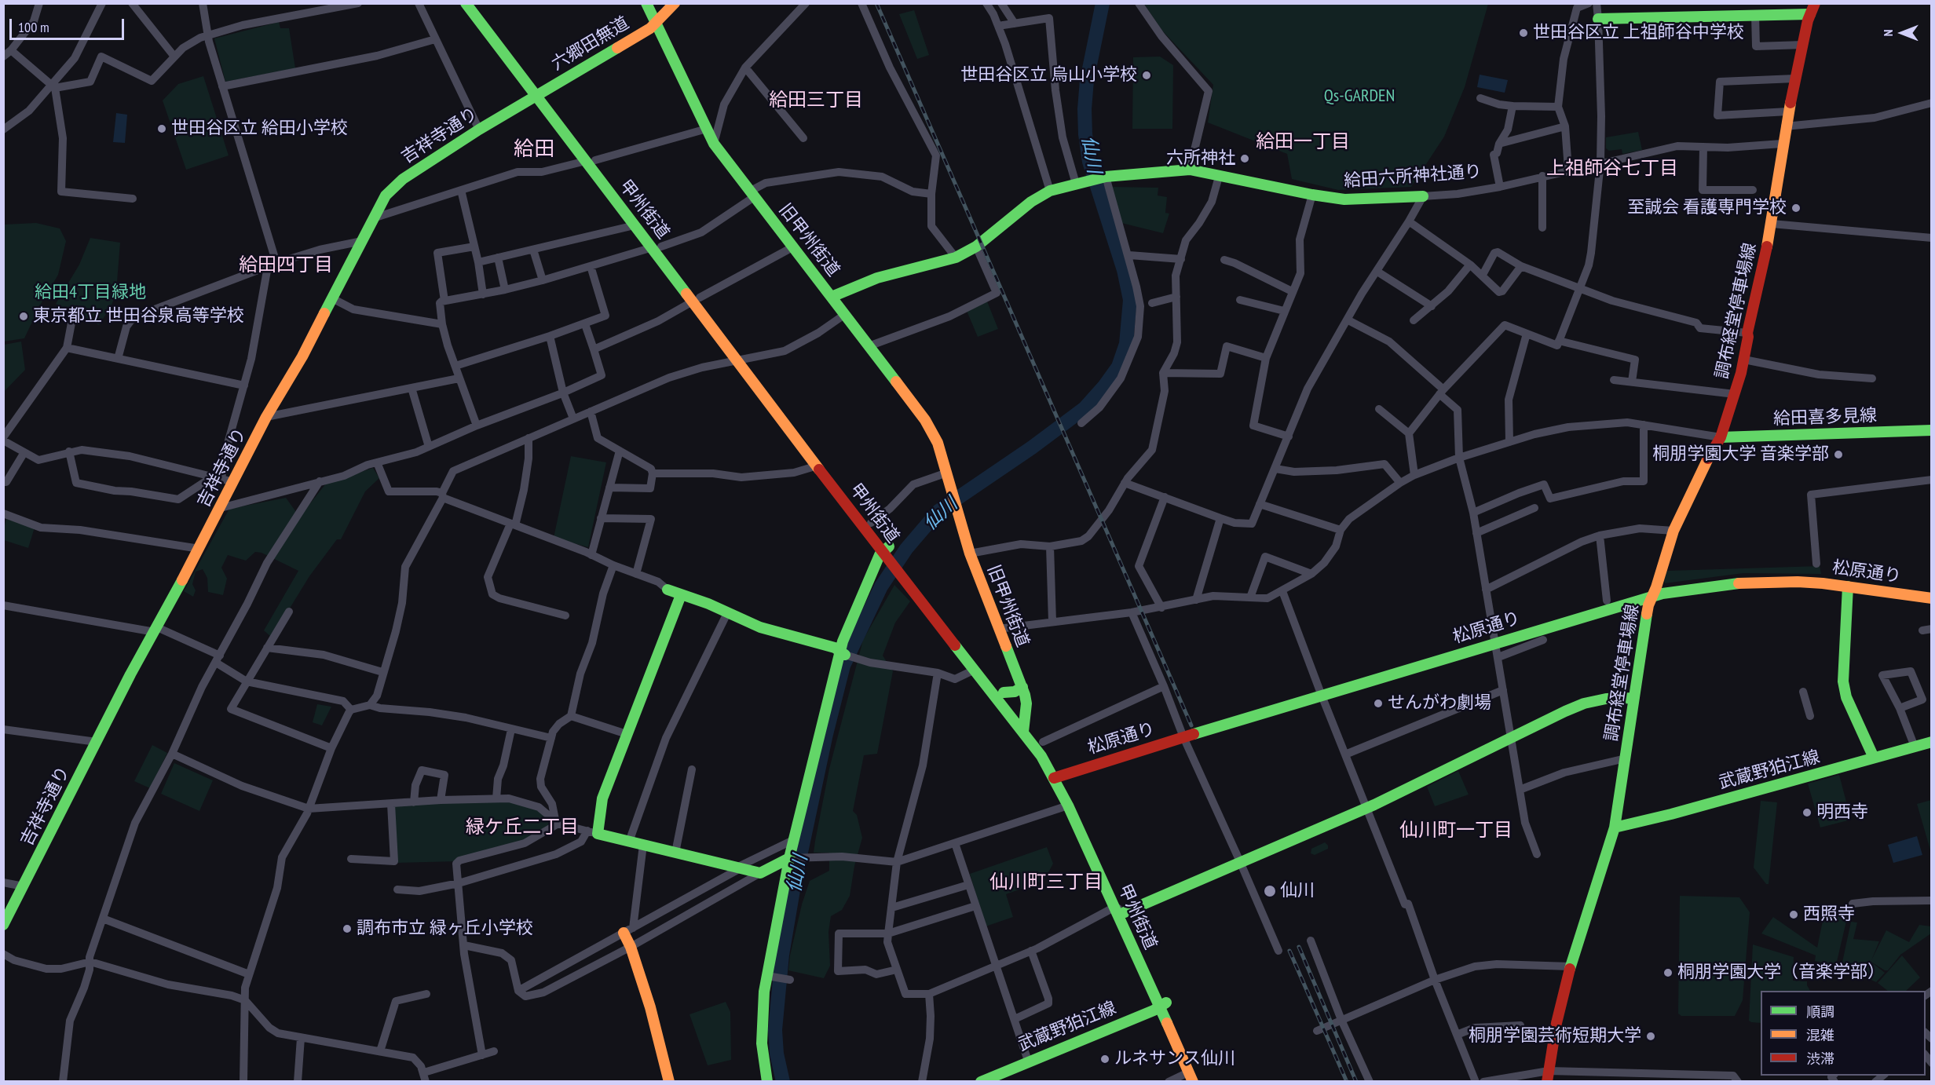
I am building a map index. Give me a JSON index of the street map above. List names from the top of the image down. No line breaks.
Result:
{"streets":{"main road":["六郷田無道","吉祥寺通り","給田六所神社通り","甲州街道","旧甲州街道","調布経堂停車場線","給田喜多見線","松原通り","武蔵野狛江線"]},"crossings":[["六郷田無道","吉祥寺通り"],["六郷田無道","甲州街道"],["六郷田無道","旧甲州街道"],["吉祥寺通り","甲州街道"],["給田六所神社通り","調布経堂停車場線"],["甲州街道","旧甲州街道"],["甲州街道","松原通り"],["甲州街道","武蔵野狛江線"],["調布経堂停車場線","給田喜多見線"],["調布経堂停車場線","松原通り"],["調布経堂停車場線","武蔵野狛江線"]],"districts":["給田三丁目","給田一丁目","給田","上祖師谷七丁目","給田四丁目","緑ケ丘二丁目","仙川町一丁目","仙川町三丁目"],"water":["仙川"],"parks":["Qs-GARDEN","給田4丁目緑地"],"places":["世田谷区立 上祖師谷中学校","世田谷区立 烏山小学校","世田谷区立 給田小学校","六所神社","至誠会 看護専門学校","東京都立 世田谷泉高等学校","桐朋学園大学 音楽学部","せんがわ劇場","明西寺","仙川","西照寺","調布市立 緑ヶ丘小学校","桐朋学園大学（音楽学部）","桐朋学園芸術短期大学","ルネサンス仙川"],"legend":["順調","混雑","渋滞"],"scale_bar":"100 m","north":"left"}
